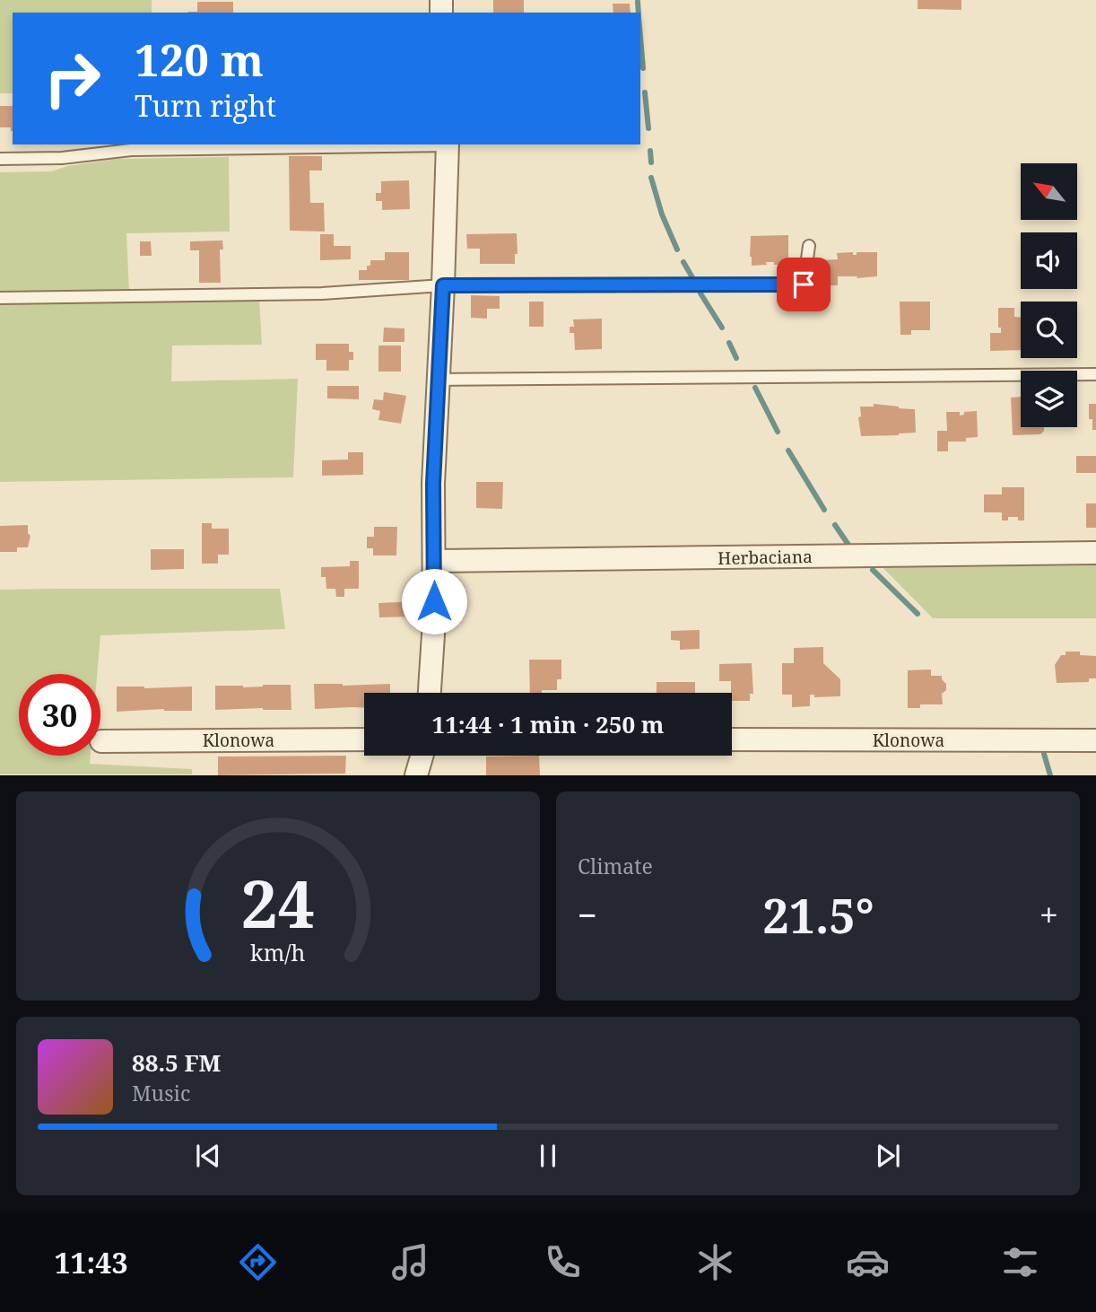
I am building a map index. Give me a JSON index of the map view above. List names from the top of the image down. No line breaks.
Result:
{"streets":{"street":["Herbaciana","Klonowa"]},"north":"top left","page":{"turn":["120 m","Turn right"],"limit":"30","trip":"11:44 · 1 min · 250 m","tile":"Climate","heat":["−","21.5°","+"],"song":["88.5 FM","Music"],"tabs":"11:43","gauge":["24","km/h"]}}
